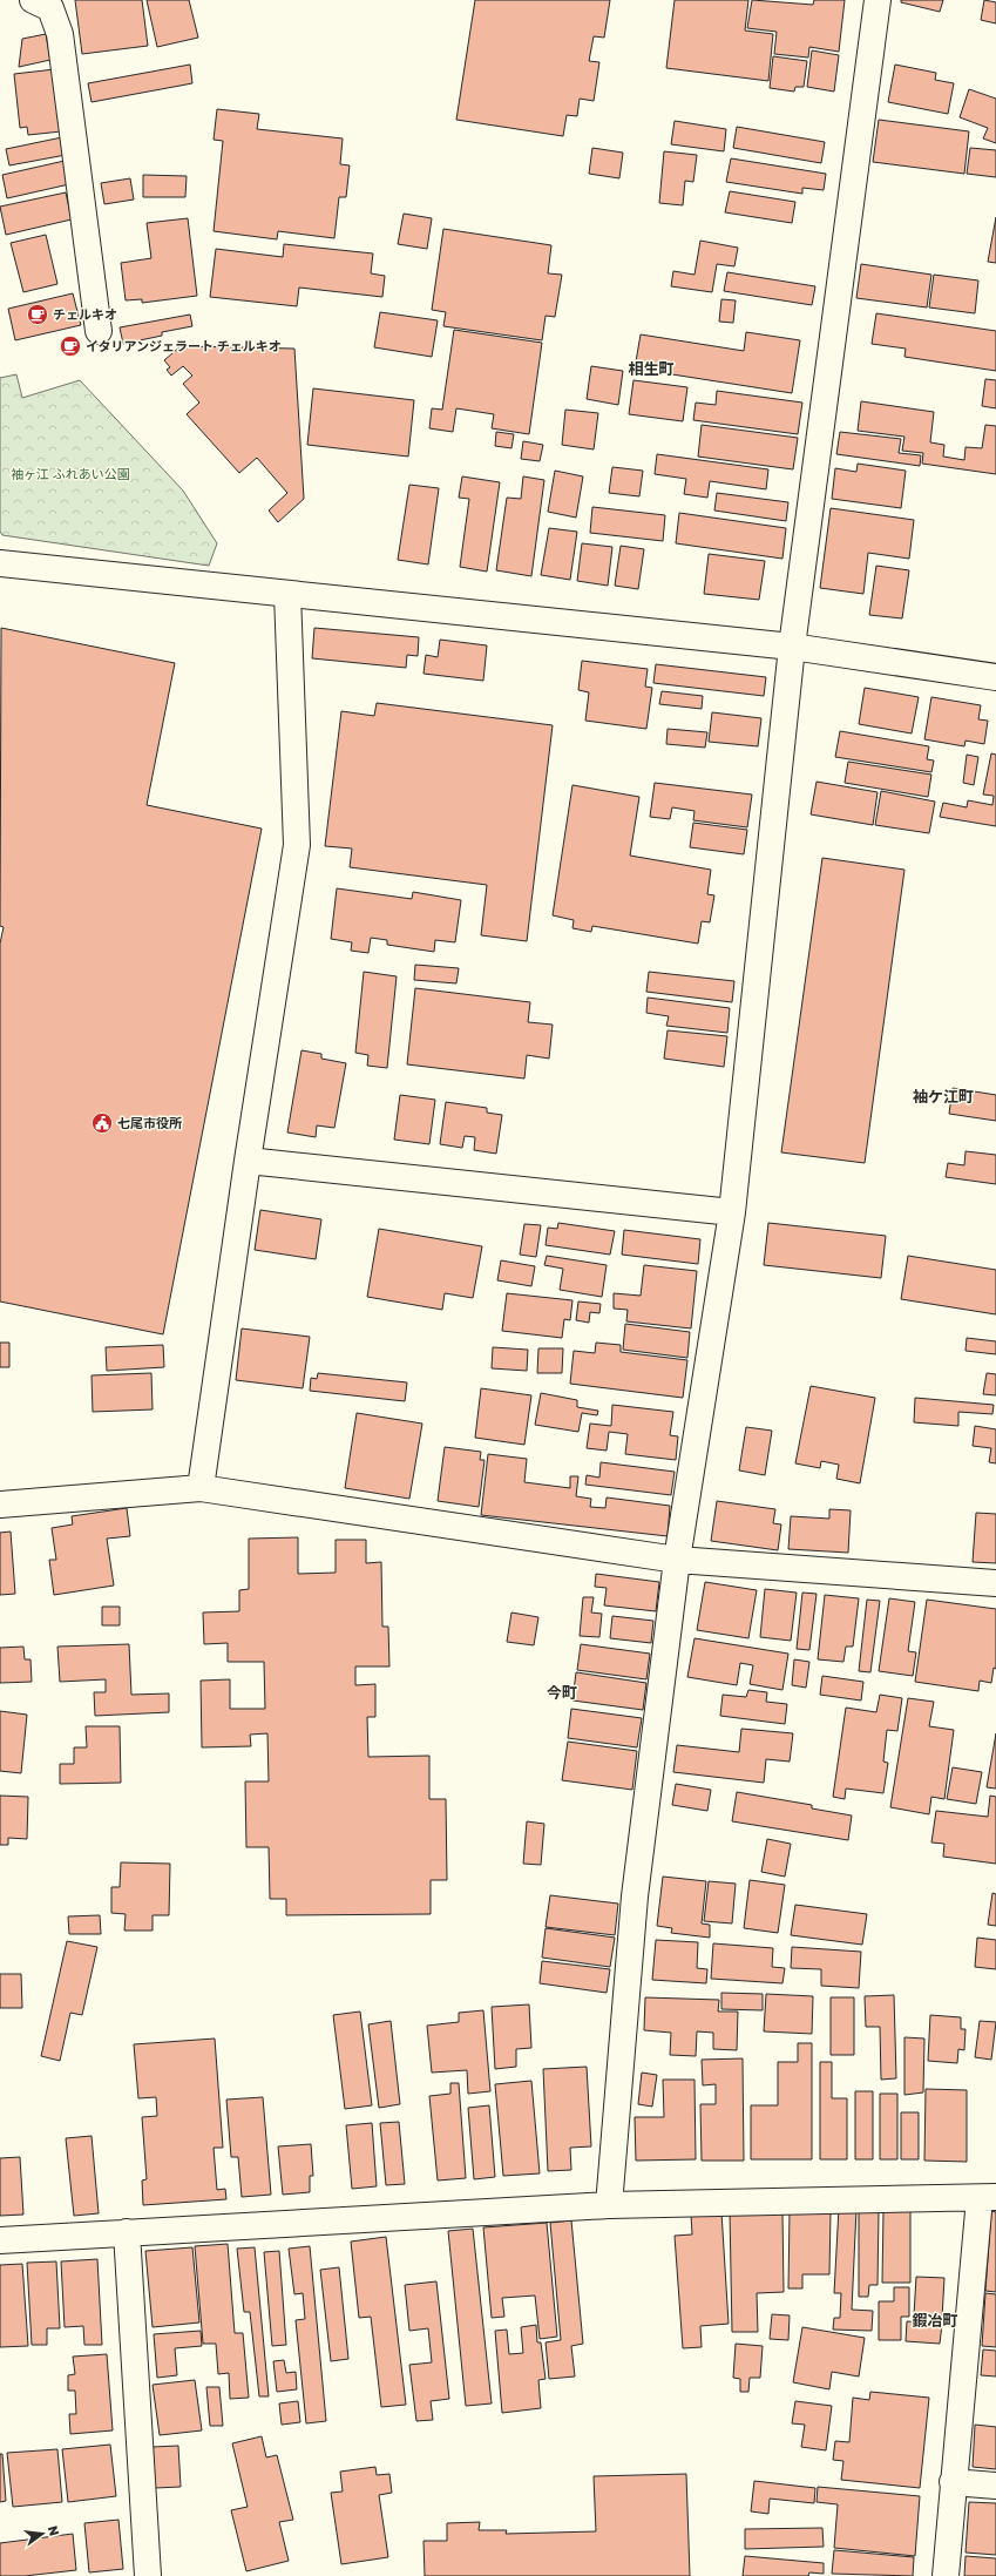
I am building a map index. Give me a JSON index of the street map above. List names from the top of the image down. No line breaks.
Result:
{"districts":["相生町","袖ケ江町","今町","鍜冶町"],"parks":["袖ヶ江 ふれあい公園"],"places":{"cafe":["チェルキオ","イタリアンジェラート チェルキオ"],"public building":["七尾市役所"]},"north":"right"}
